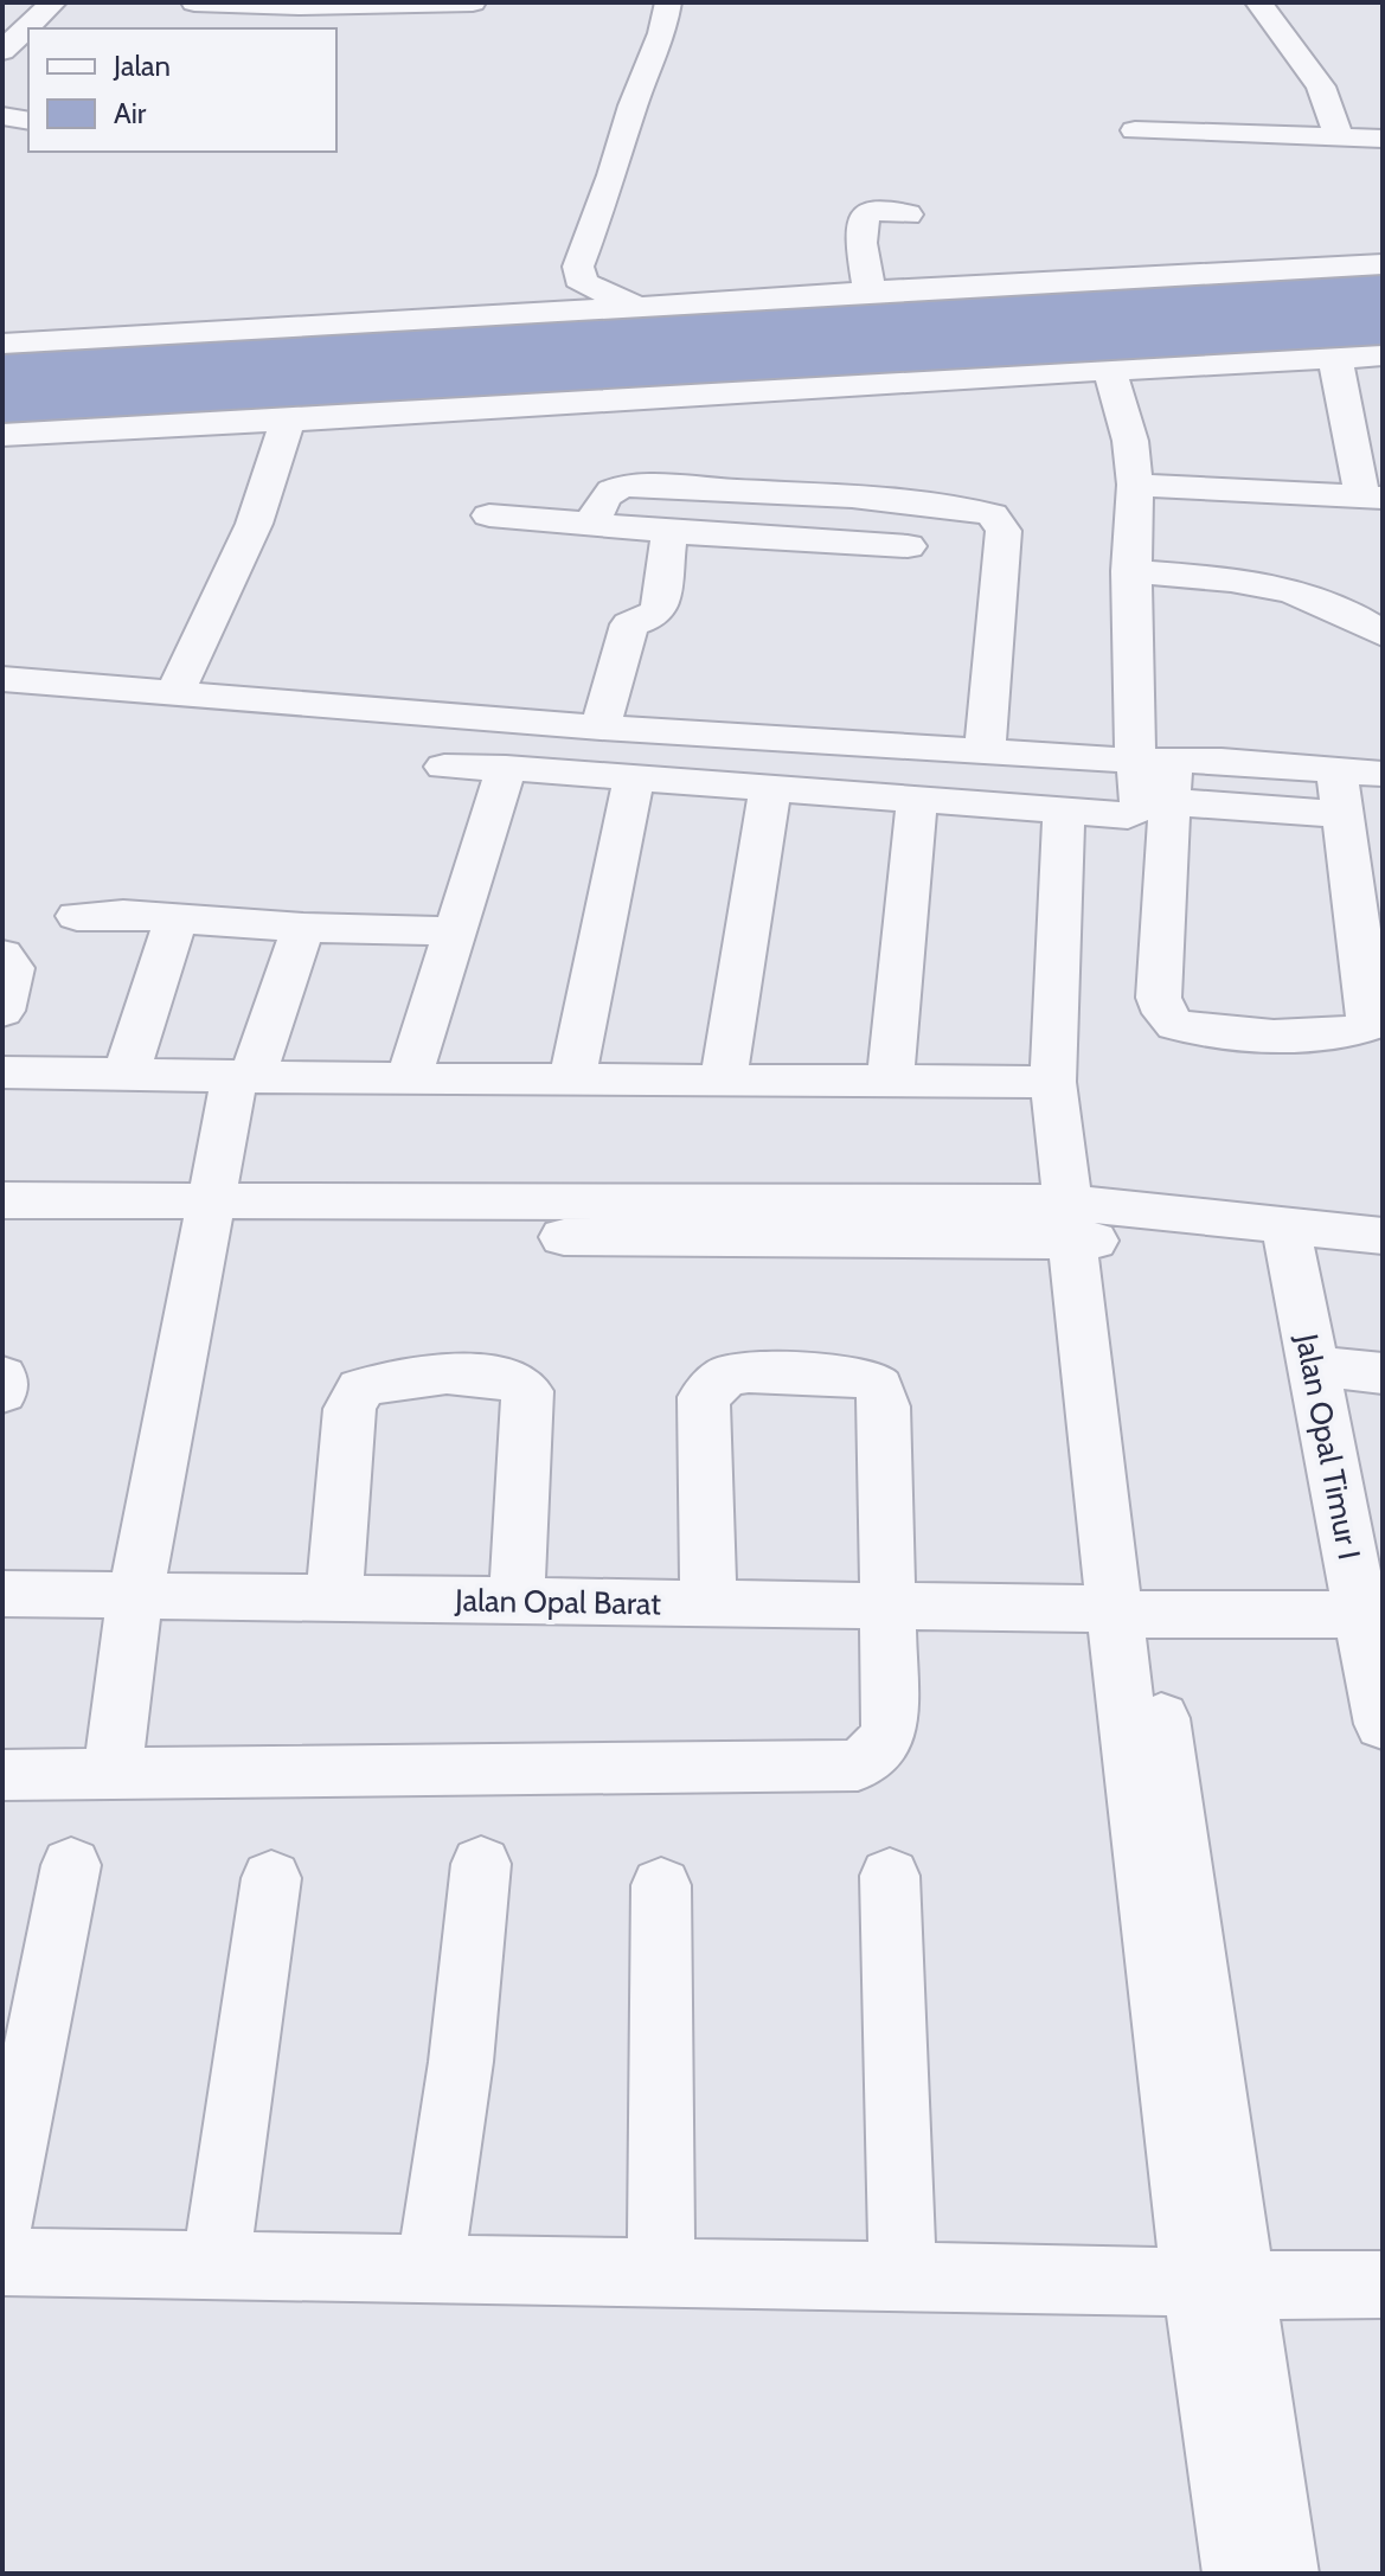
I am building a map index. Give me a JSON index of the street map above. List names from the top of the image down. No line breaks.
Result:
{"streets":{"street":["Jalan Opal Timur I","Jalan Opal Barat"]},"crossings":[["Jalan Opal Timur I","Jalan Opal Barat"]],"legend":["Jalan","Air"]}
